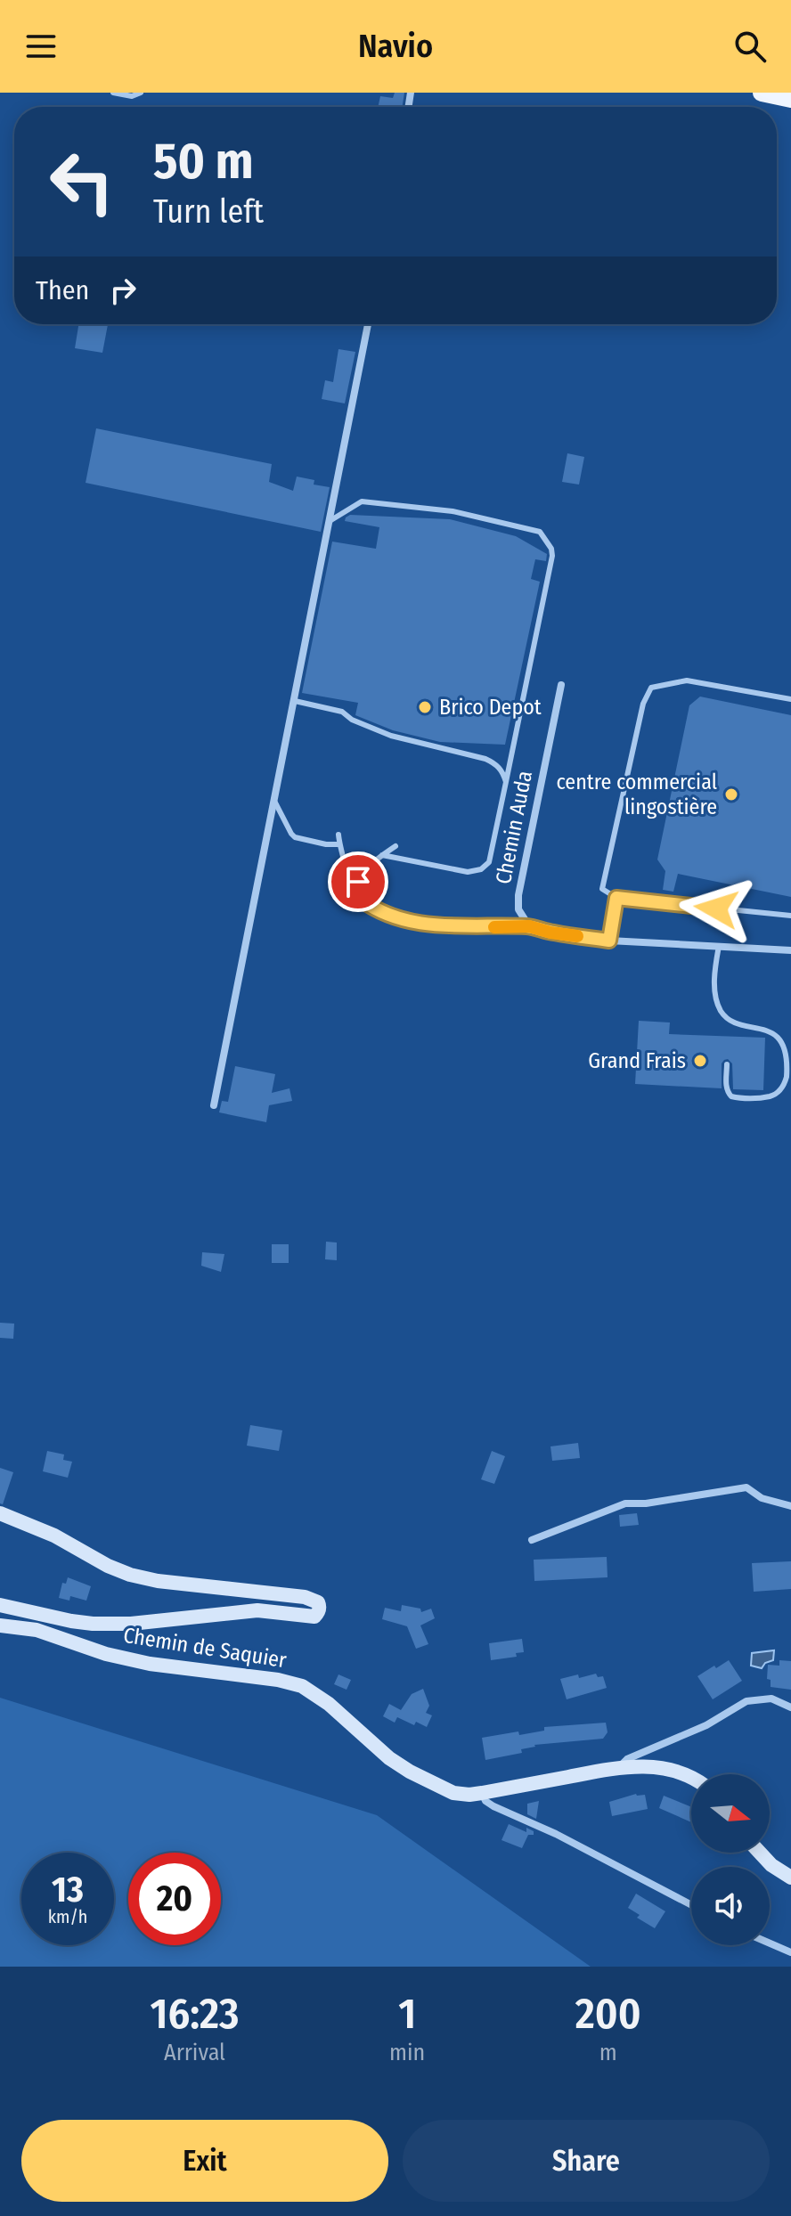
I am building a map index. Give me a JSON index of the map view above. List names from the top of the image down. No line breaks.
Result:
{"streets":{"street":["Chemin Auda","Chemin de Saquier"]},"places":["Brico Depot","centre commercial lingostière","Grand Frais"],"north":"right","page":{"header":"Navio","turn":["50 m","Turn left"],"then":"Then","speed":"13 km/h","limit":"20","eta":["16:23","Arrival","1","min","200","m"],"buttons":["Exit","Share"]}}
